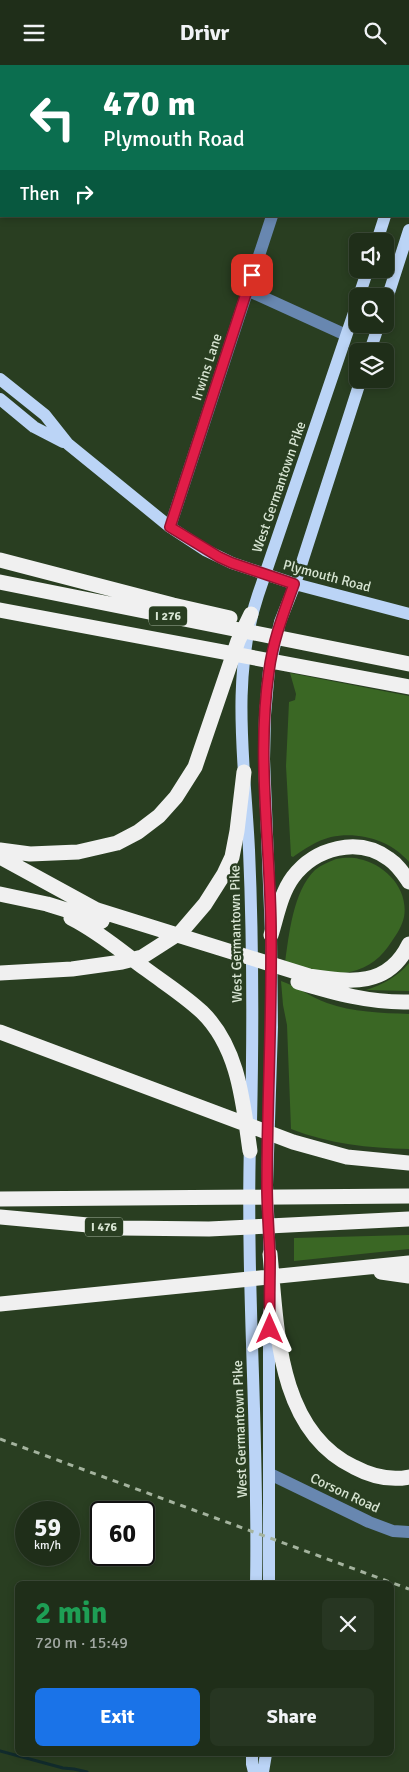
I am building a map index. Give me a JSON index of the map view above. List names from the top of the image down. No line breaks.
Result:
{"streets":{"highway":["I 276","I 476"],"main road":["West Germantown Pike","Plymouth Road"],"street":["Irwins Lane","Corson Road"]},"crossings":[["Irwins Lane","Plymouth Road"],["West Germantown Pike","Plymouth Road"],["West Germantown Pike","Corson Road"]],"page":{"header":"Drivr","turn":["470 m","Plymouth Road"],"then":"Then","speed":"59 km/h","limit":"60","heading":["2 min","720 m · 15:49"],"buttons":["Exit","Share"]}}
